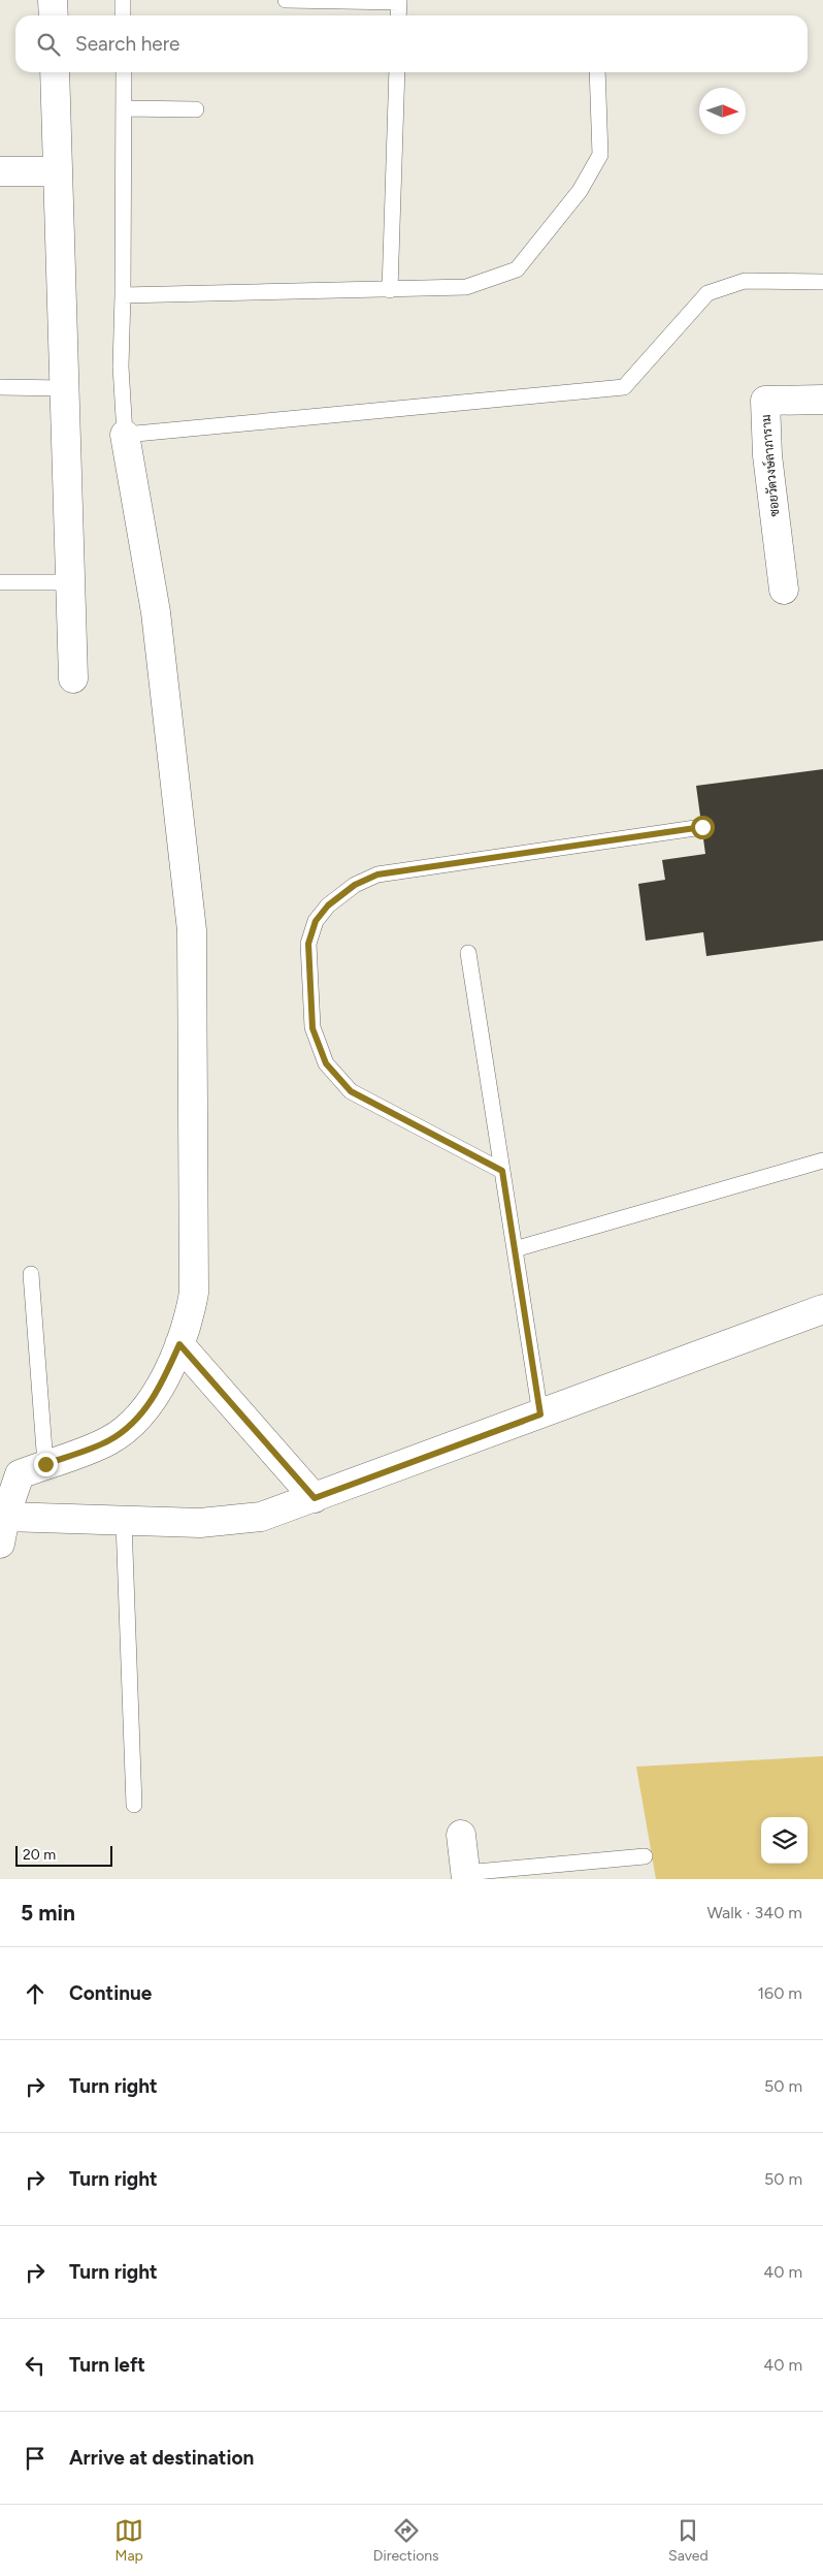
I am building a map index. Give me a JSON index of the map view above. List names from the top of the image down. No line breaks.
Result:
{"streets":{"street":["ซอยวัดวงษ์ลาภาราม"]},"scale_bar":"20 m","north":"right","page":{"search":"Search here","scale":"20 m","heading":["5 min","Walk · 340 m"],"list":[["Continue","160 m"],["Turn right","50 m"],["Turn right","50 m"],["Turn right","40 m"],["Turn left","40 m"],"Arrive at destination"],"nav":["Map","Directions","Saved"]}}
